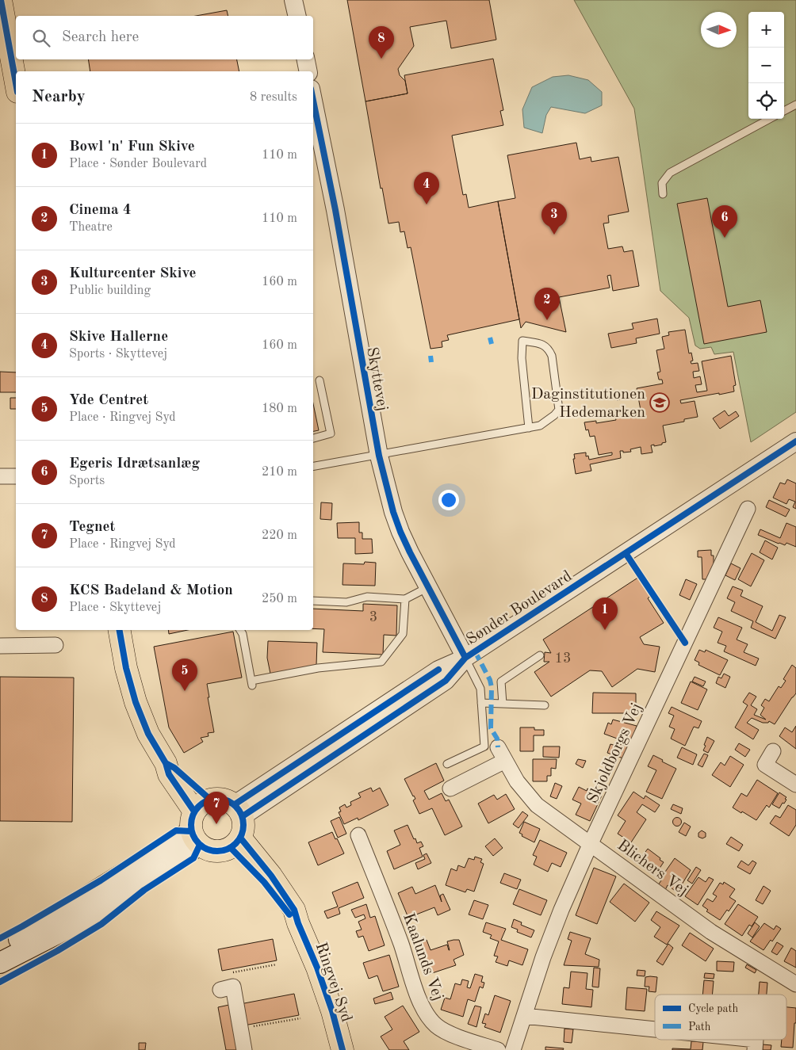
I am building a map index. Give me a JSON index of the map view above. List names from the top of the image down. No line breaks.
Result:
{"streets":{"main road":["Ringvej Syd"],"street":["Skyttevej","Sønder Boulevard","Skjoldborgs Vej","Blichers Vej","Kaalunds Vej"]},"crossings":[["Skyttevej","Sønder Boulevard"],["Sønder Boulevard","Ringvej Syd"],["Skjoldborgs Vej","Blichers Vej"]],"places":{"school or university":["Daginstitutionen Hedemarken"]},"house_numbers":["3","13"],"legend":["Cycle path","Path"],"north":"right","page":{"map_buttons":["+","−"],"search":"Search here","pins":["8","4","3","6","2","1","5","7"],"heading":["Nearby","8 results"],"list":[{"mark":"1","name":"Bowl 'n' Fun Skive","note":"Place · Sønder Boulevard","value":"110 m"},{"mark":"2","name":"Cinema 4","note":"Theatre","value":"110 m"},{"mark":"3","name":"Kulturcenter Skive","note":"Public building","value":"160 m"},{"mark":"4","name":"Skive Hallerne","note":"Sports · Skyttevej","value":"160 m"},{"mark":"5","name":"Yde Centret","note":"Place · Ringvej Syd","value":"180 m"},{"mark":"6","name":"Egeris Idrætsanlæg","note":"Sports","value":"210 m"},{"mark":"7","name":"Tegnet","note":"Place · Ringvej Syd","value":"220 m"},{"mark":"8","name":"KCS Badeland & Motion","note":"Place · Skyttevej","value":"250 m"}]}}
